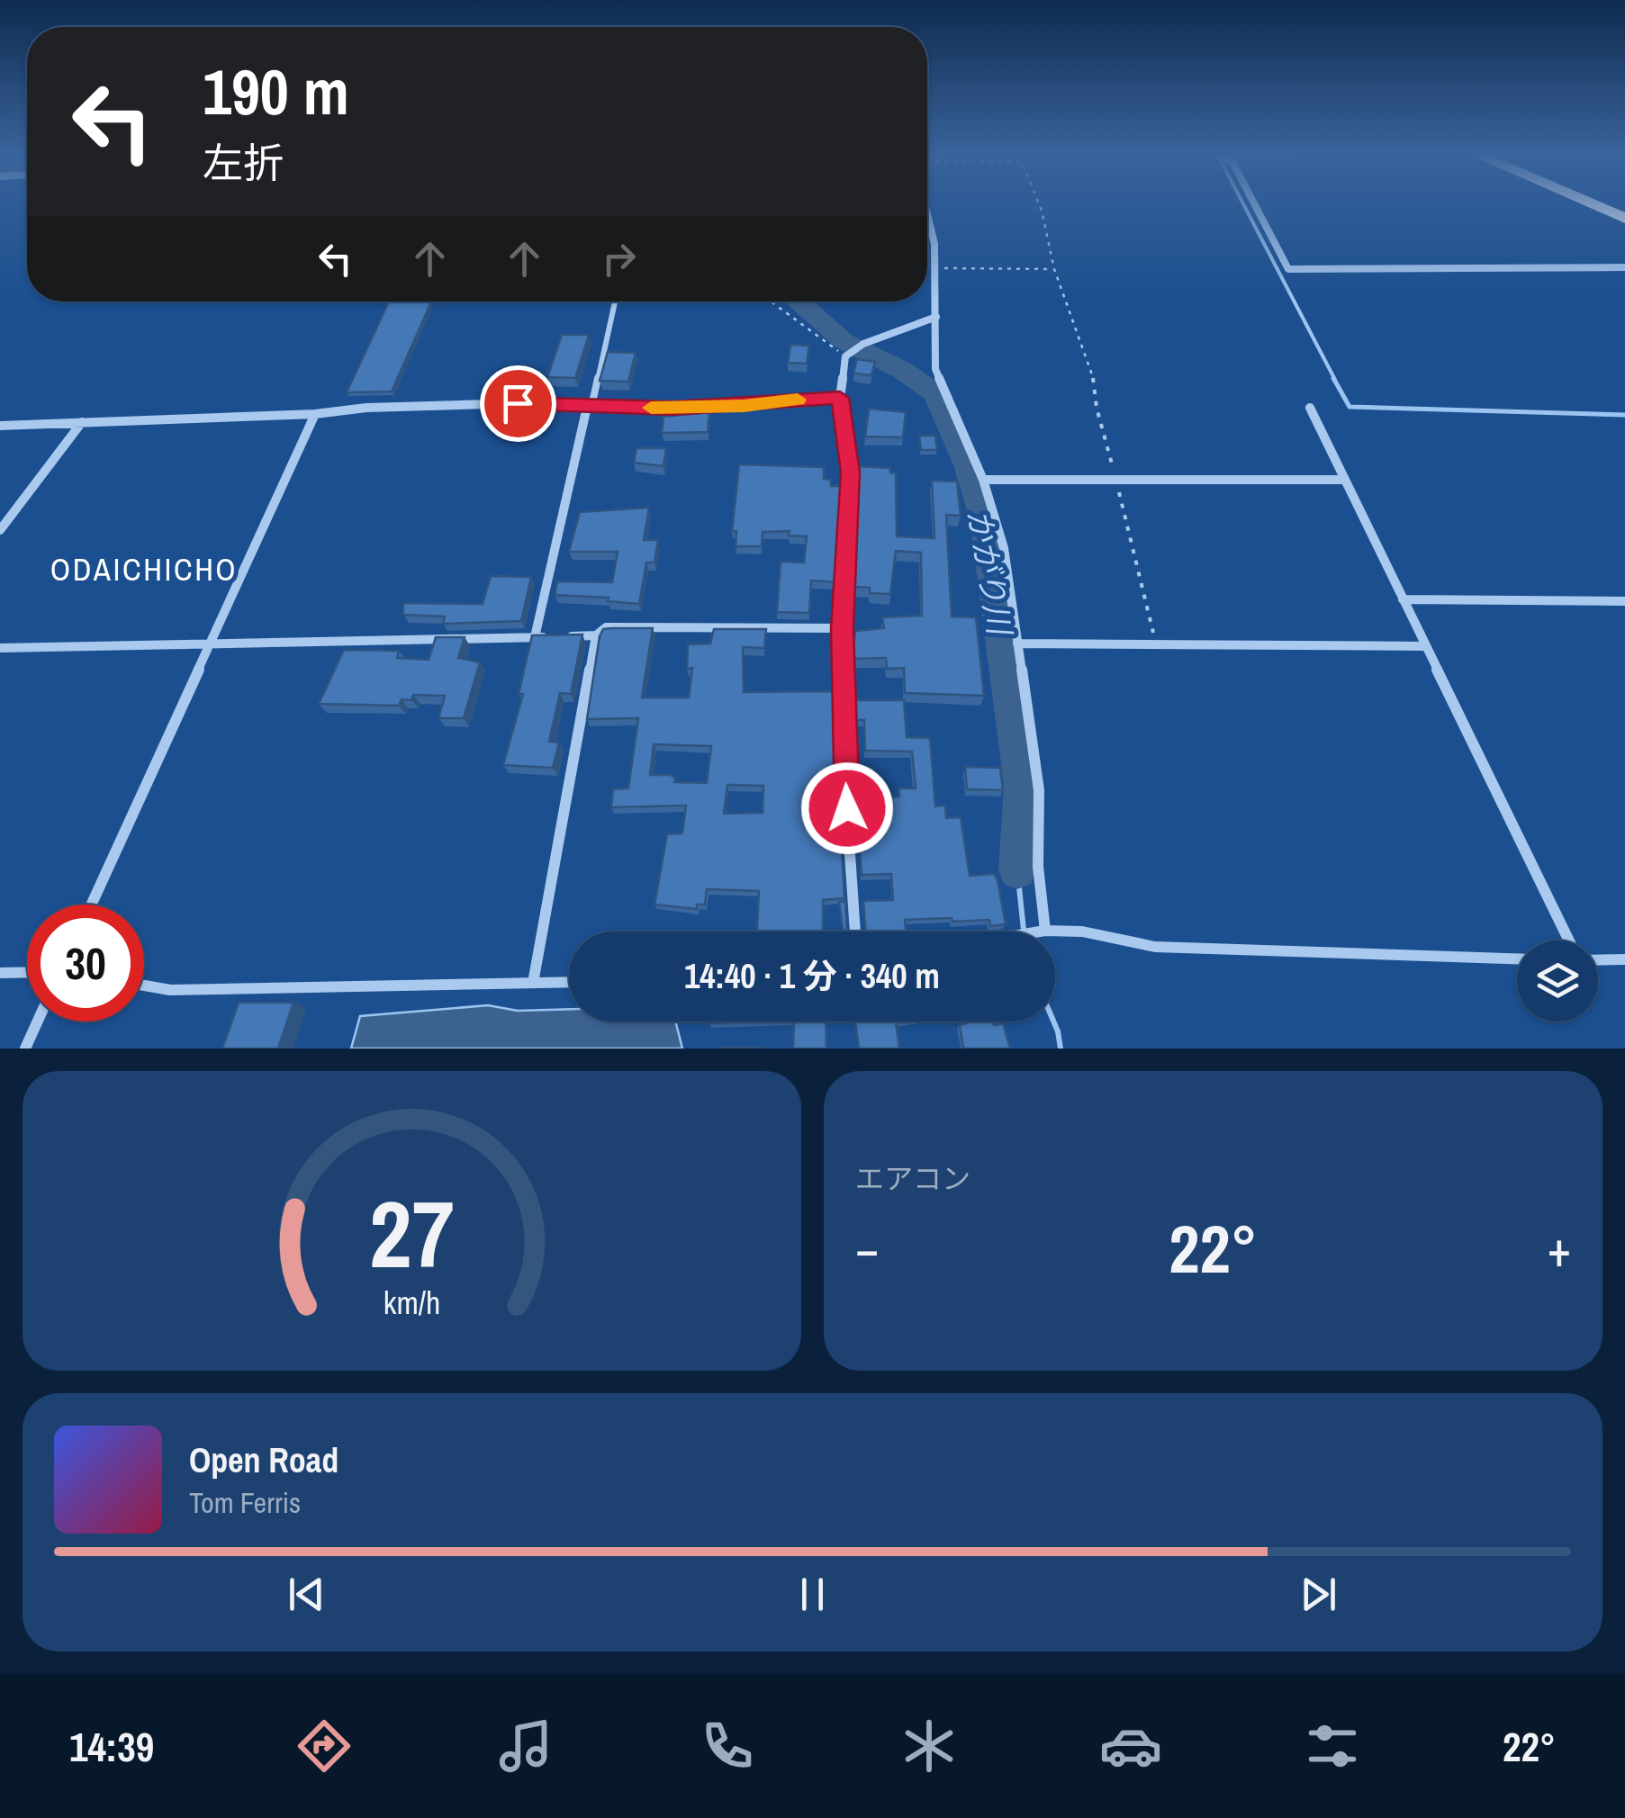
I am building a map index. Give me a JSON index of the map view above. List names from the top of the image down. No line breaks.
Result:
{"districts":["ODAICHICHO"],"water":["かがり川"],"page":{"turn":["190 m","左折"],"limit":"30","trip":"14:40 · 1 分 · 340 m","tile":"エアコン","heat":["−","22°","+"],"song":["Open Road","Tom Ferris"],"tabs":["14:39","22°"],"gauge":["27","km/h"]}}
